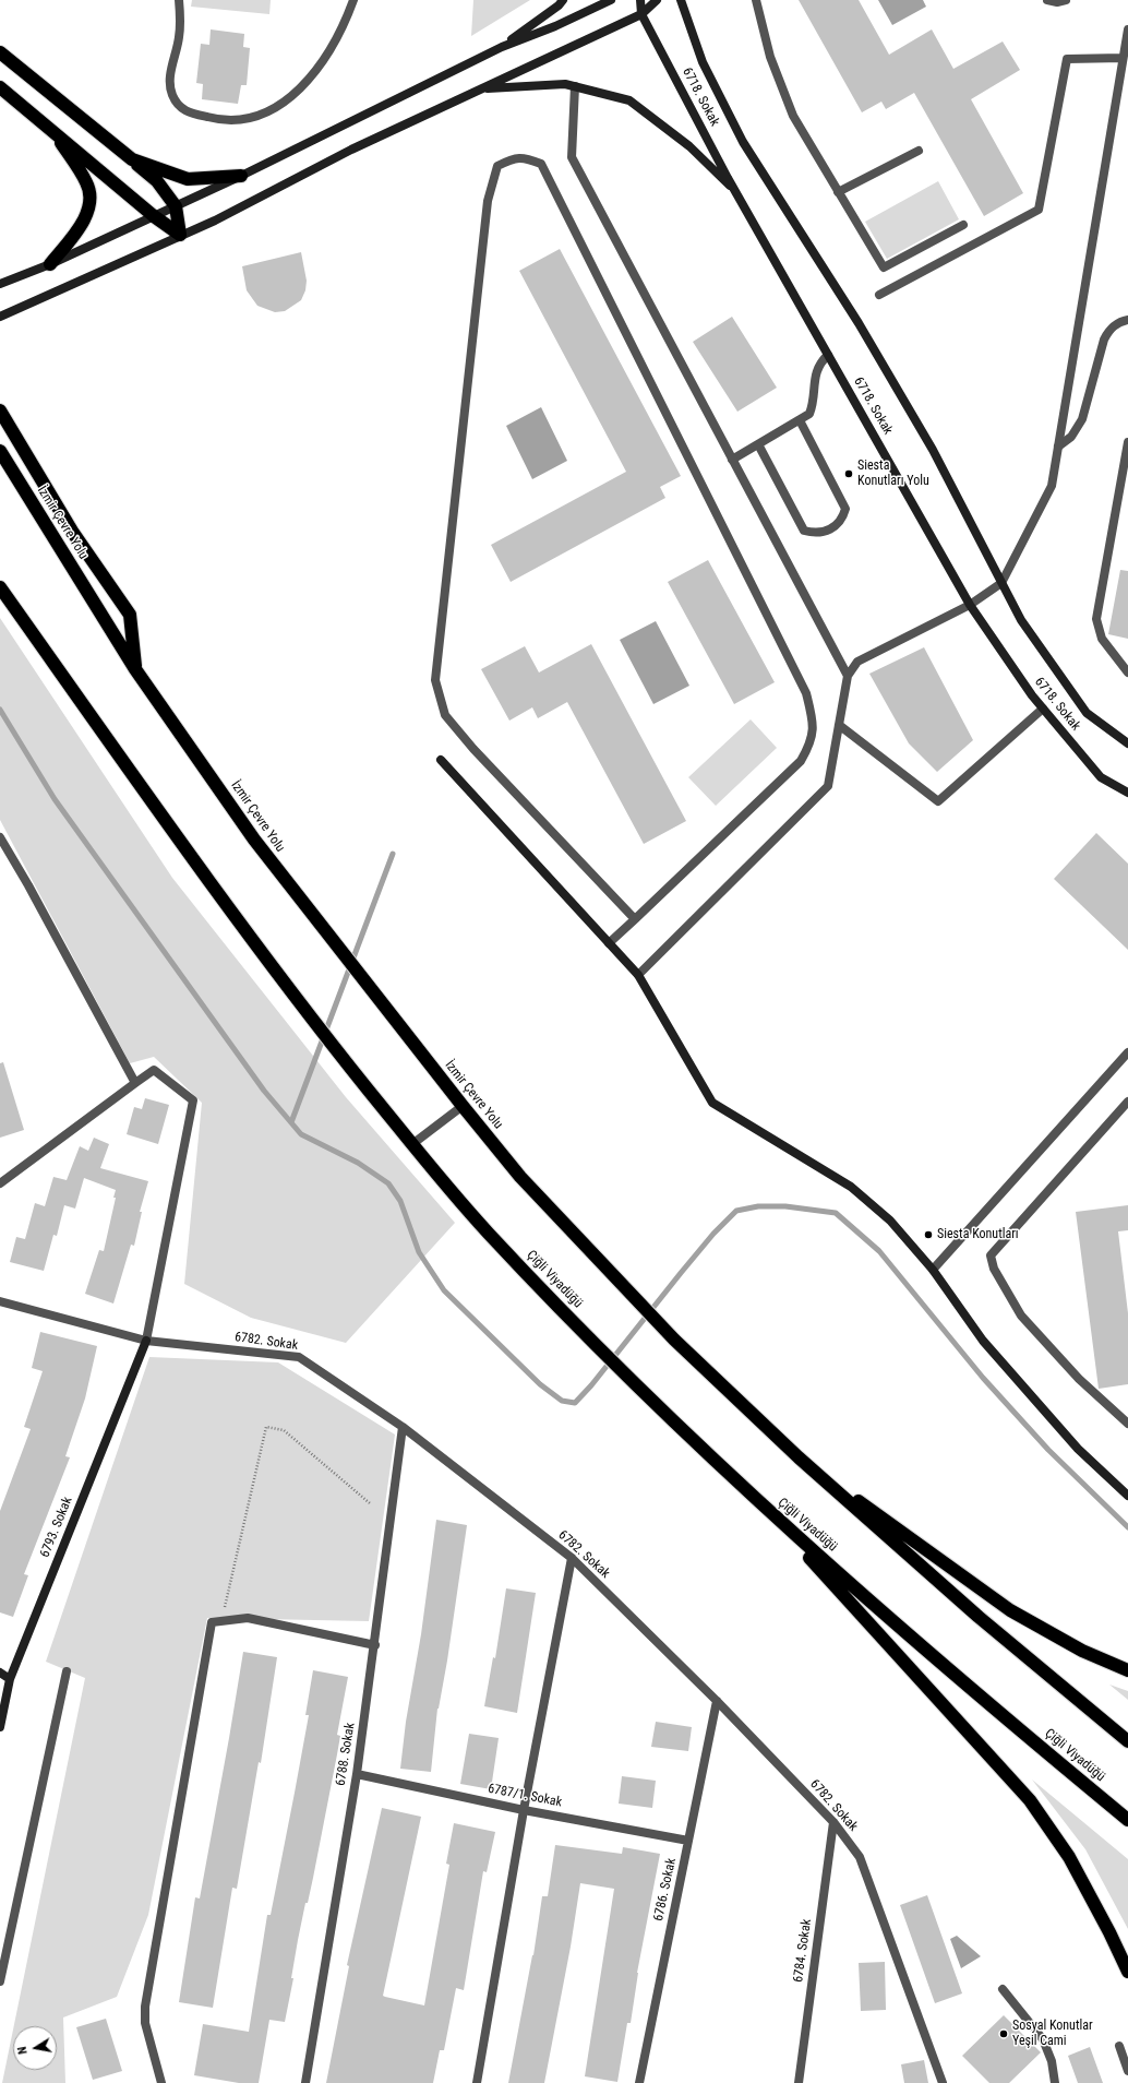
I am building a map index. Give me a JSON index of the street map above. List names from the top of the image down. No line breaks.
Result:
{"streets":{"highway":["İzmir Çevre Yolu","Çiğli Viyadüğü"],"street":["6718. Sokak","6782. Sokak","6793. Sokak","6788. Sokak","6787/1. Sokak","6786. Sokak","6784. Sokak"]},"crossings":[["6782. Sokak","6793. Sokak"],["6782. Sokak","6788. Sokak"],["6782. Sokak","6786. Sokak"],["6782. Sokak","6784. Sokak"],["6788. Sokak","6787/1. Sokak"],["6787/1. Sokak","6786. Sokak"]],"places":["Siesta Konutları Yolu","Siesta Konutları","Sosyal Konutlar Yeşil Cami"],"north":"left"}
